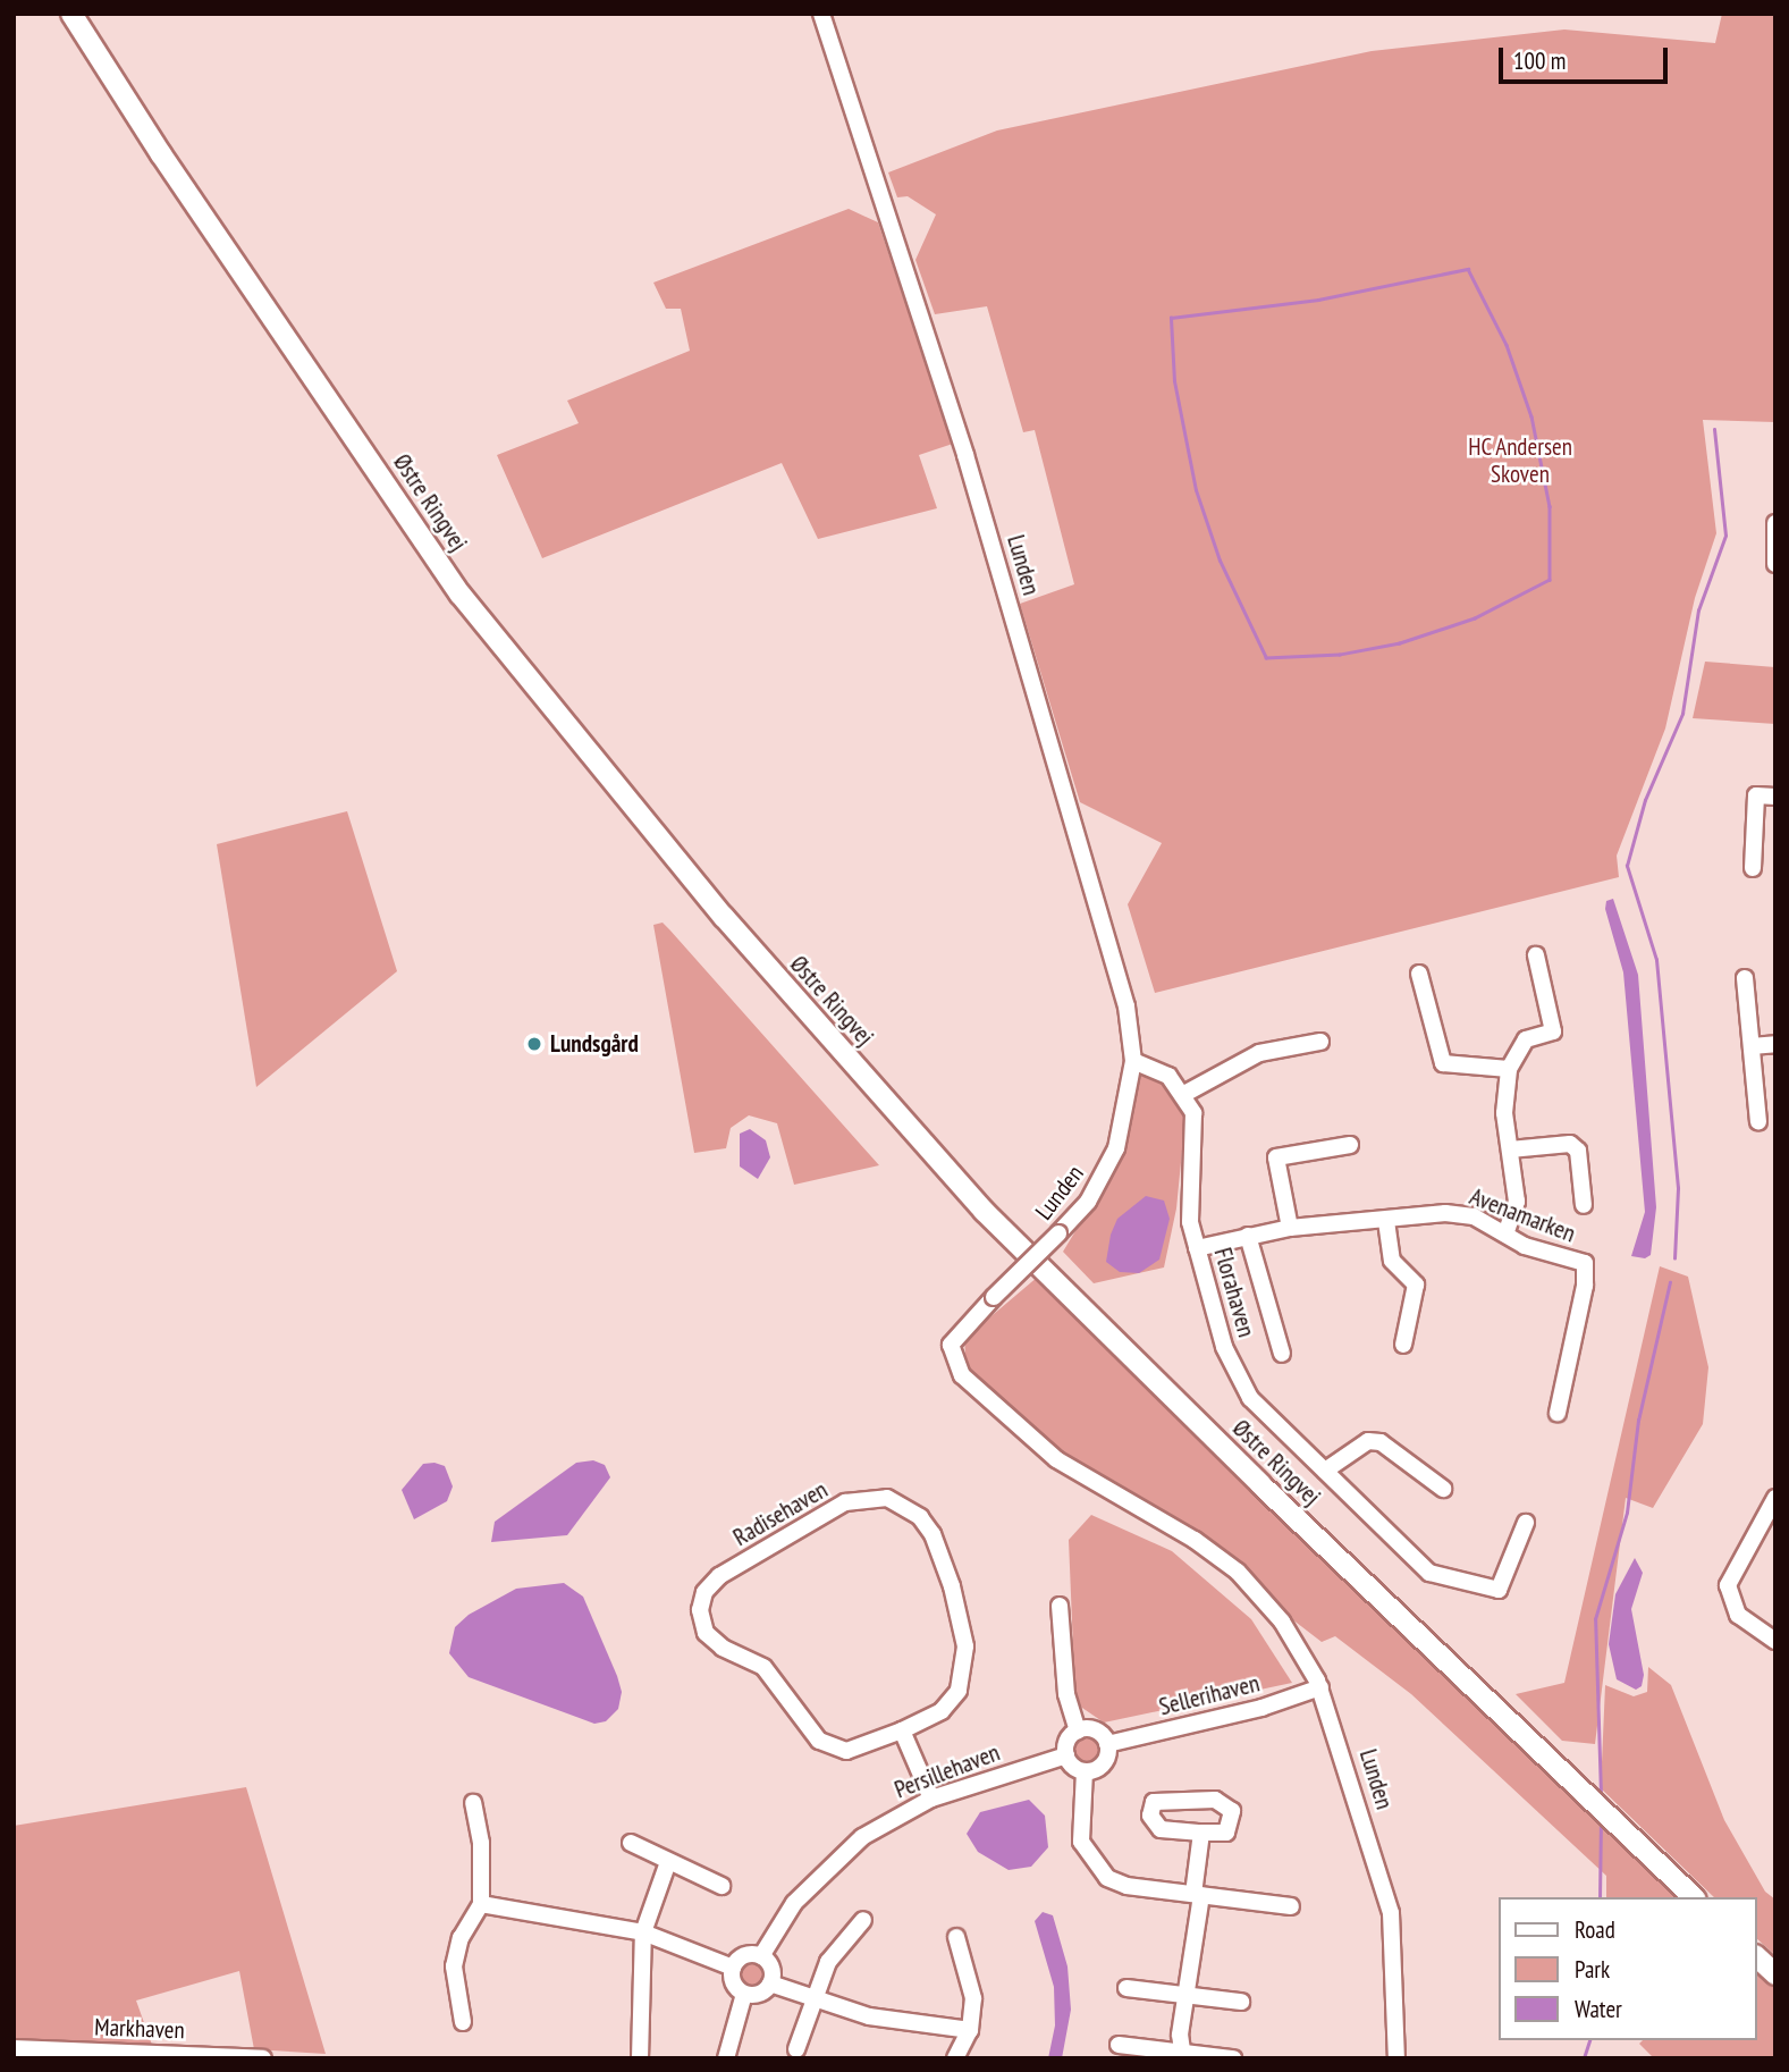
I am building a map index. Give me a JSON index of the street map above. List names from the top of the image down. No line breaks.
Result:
{"streets":{"main road":["Østre Ringvej"],"street":["Lunden","Avenamarken","Florahaven","Radisehaven","Sellerihaven","Persillehaven","Markhaven"]},"crossings":[["Lunden","Sellerihaven"],["Avenamarken","Florahaven"],["Sellerihaven","Persillehaven"]],"parks":["HC Andersen Skoven"],"places":["Lundsgård"],"legend":["Road","Park","Water"],"scale_bar":"100 m"}
